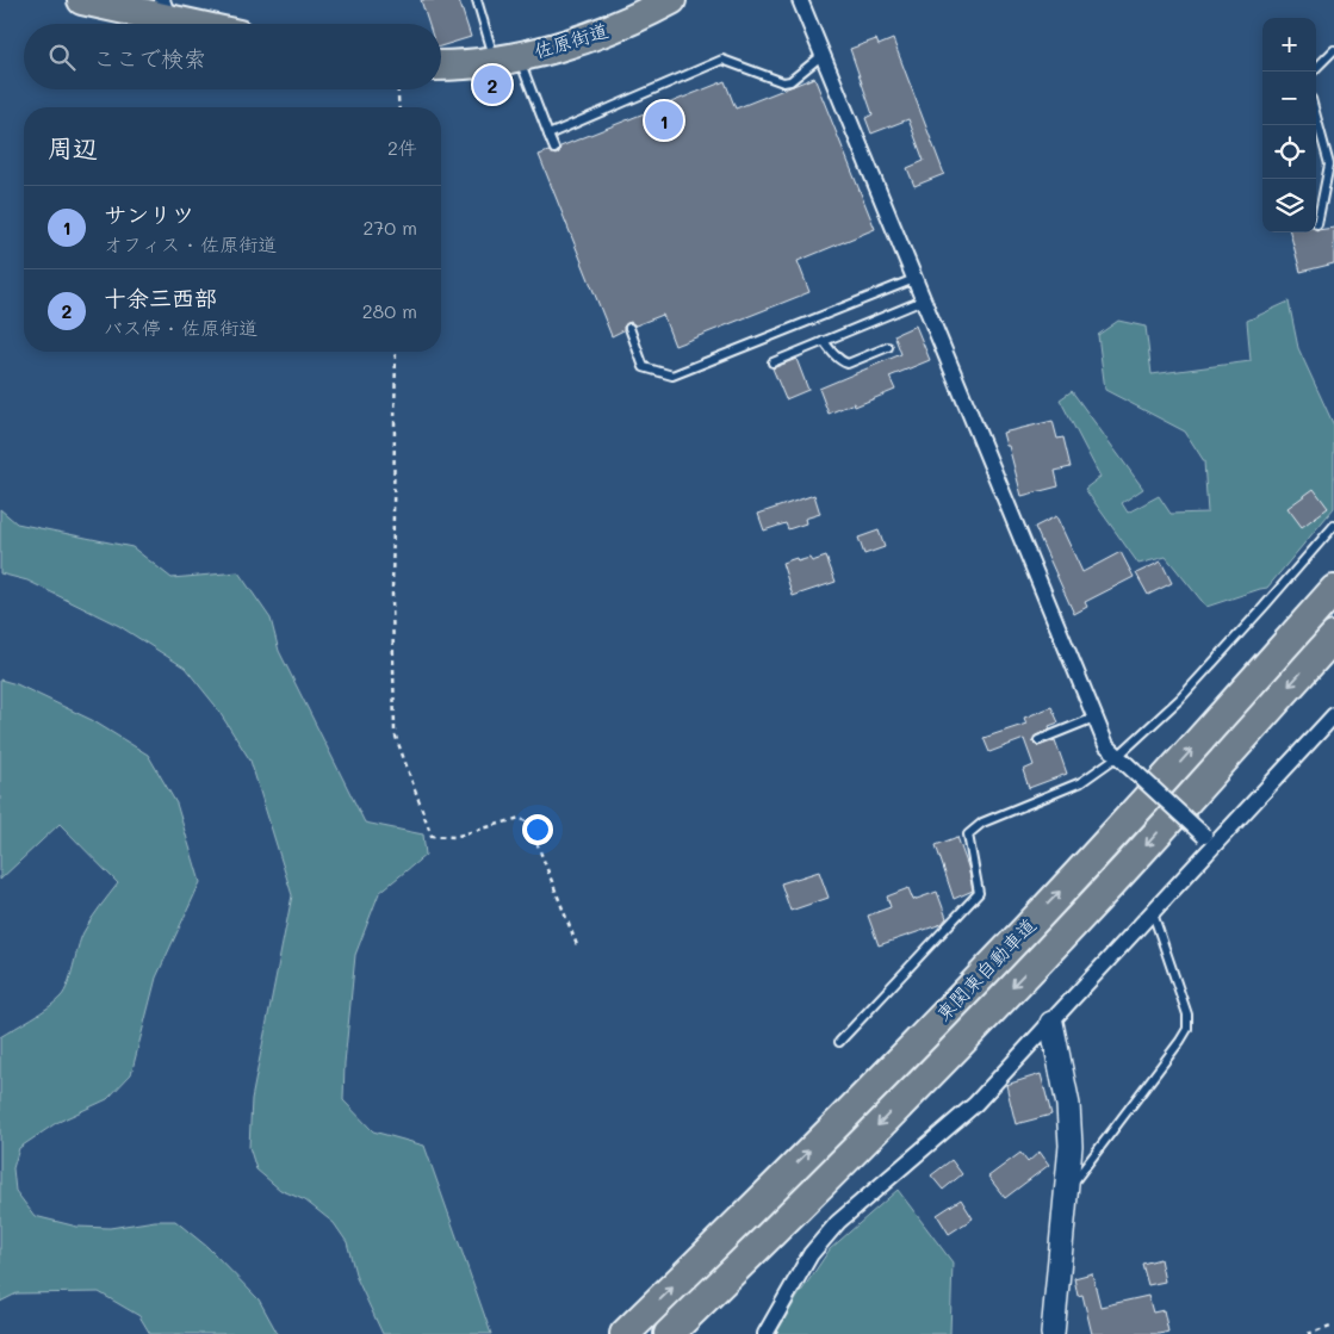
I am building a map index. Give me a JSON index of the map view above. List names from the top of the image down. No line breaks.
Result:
{"streets":{"highway":["佐原街道","東関東自動車道"]},"page":{"map_buttons":["+","−"],"search":"ここで検索","pins":["2","1"],"heading":["周辺","2件"],"list":[{"mark":"1","name":"サンリツ","note":"オフィス · 佐原街道","value":"270 m"},{"mark":"2","name":"十余三西部","note":"バス停 · 佐原街道","value":"280 m"}]}}
